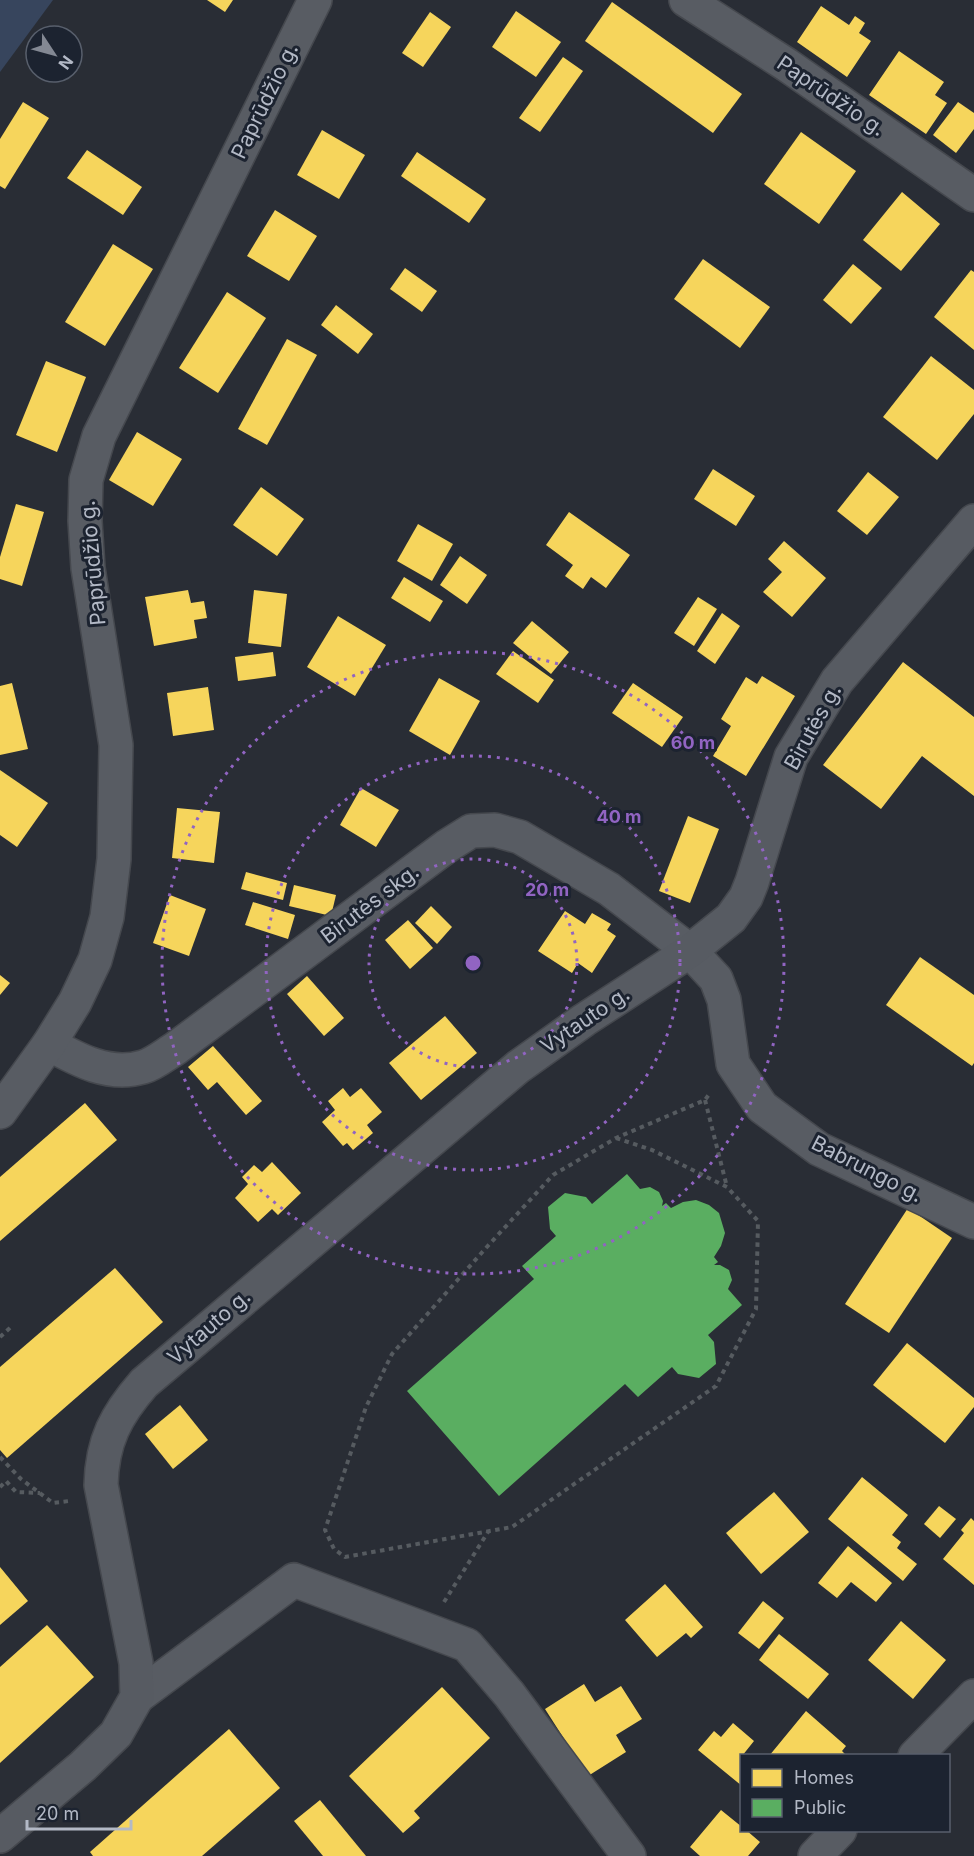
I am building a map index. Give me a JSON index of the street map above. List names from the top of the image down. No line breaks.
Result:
{"streets":{"main road":["Birutės g.","Vytauto g."],"street":["Paprūdžio g.","Birutės skg.","Babrungo g."]},"crossings":[["Paprūdžio g.","Birutės skg."],["Birutės g.","Birutės skg."],["Birutės g.","Vytauto g."],["Birutės g.","Babrungo g."],["Birutės skg.","Vytauto g."],["Birutės skg.","Babrungo g."],["Vytauto g.","Babrungo g."]],"legend":["Homes","Public"],"scale_bar":"20 m","north":"bottom right","rings":["60 m","40 m","20 m"]}
